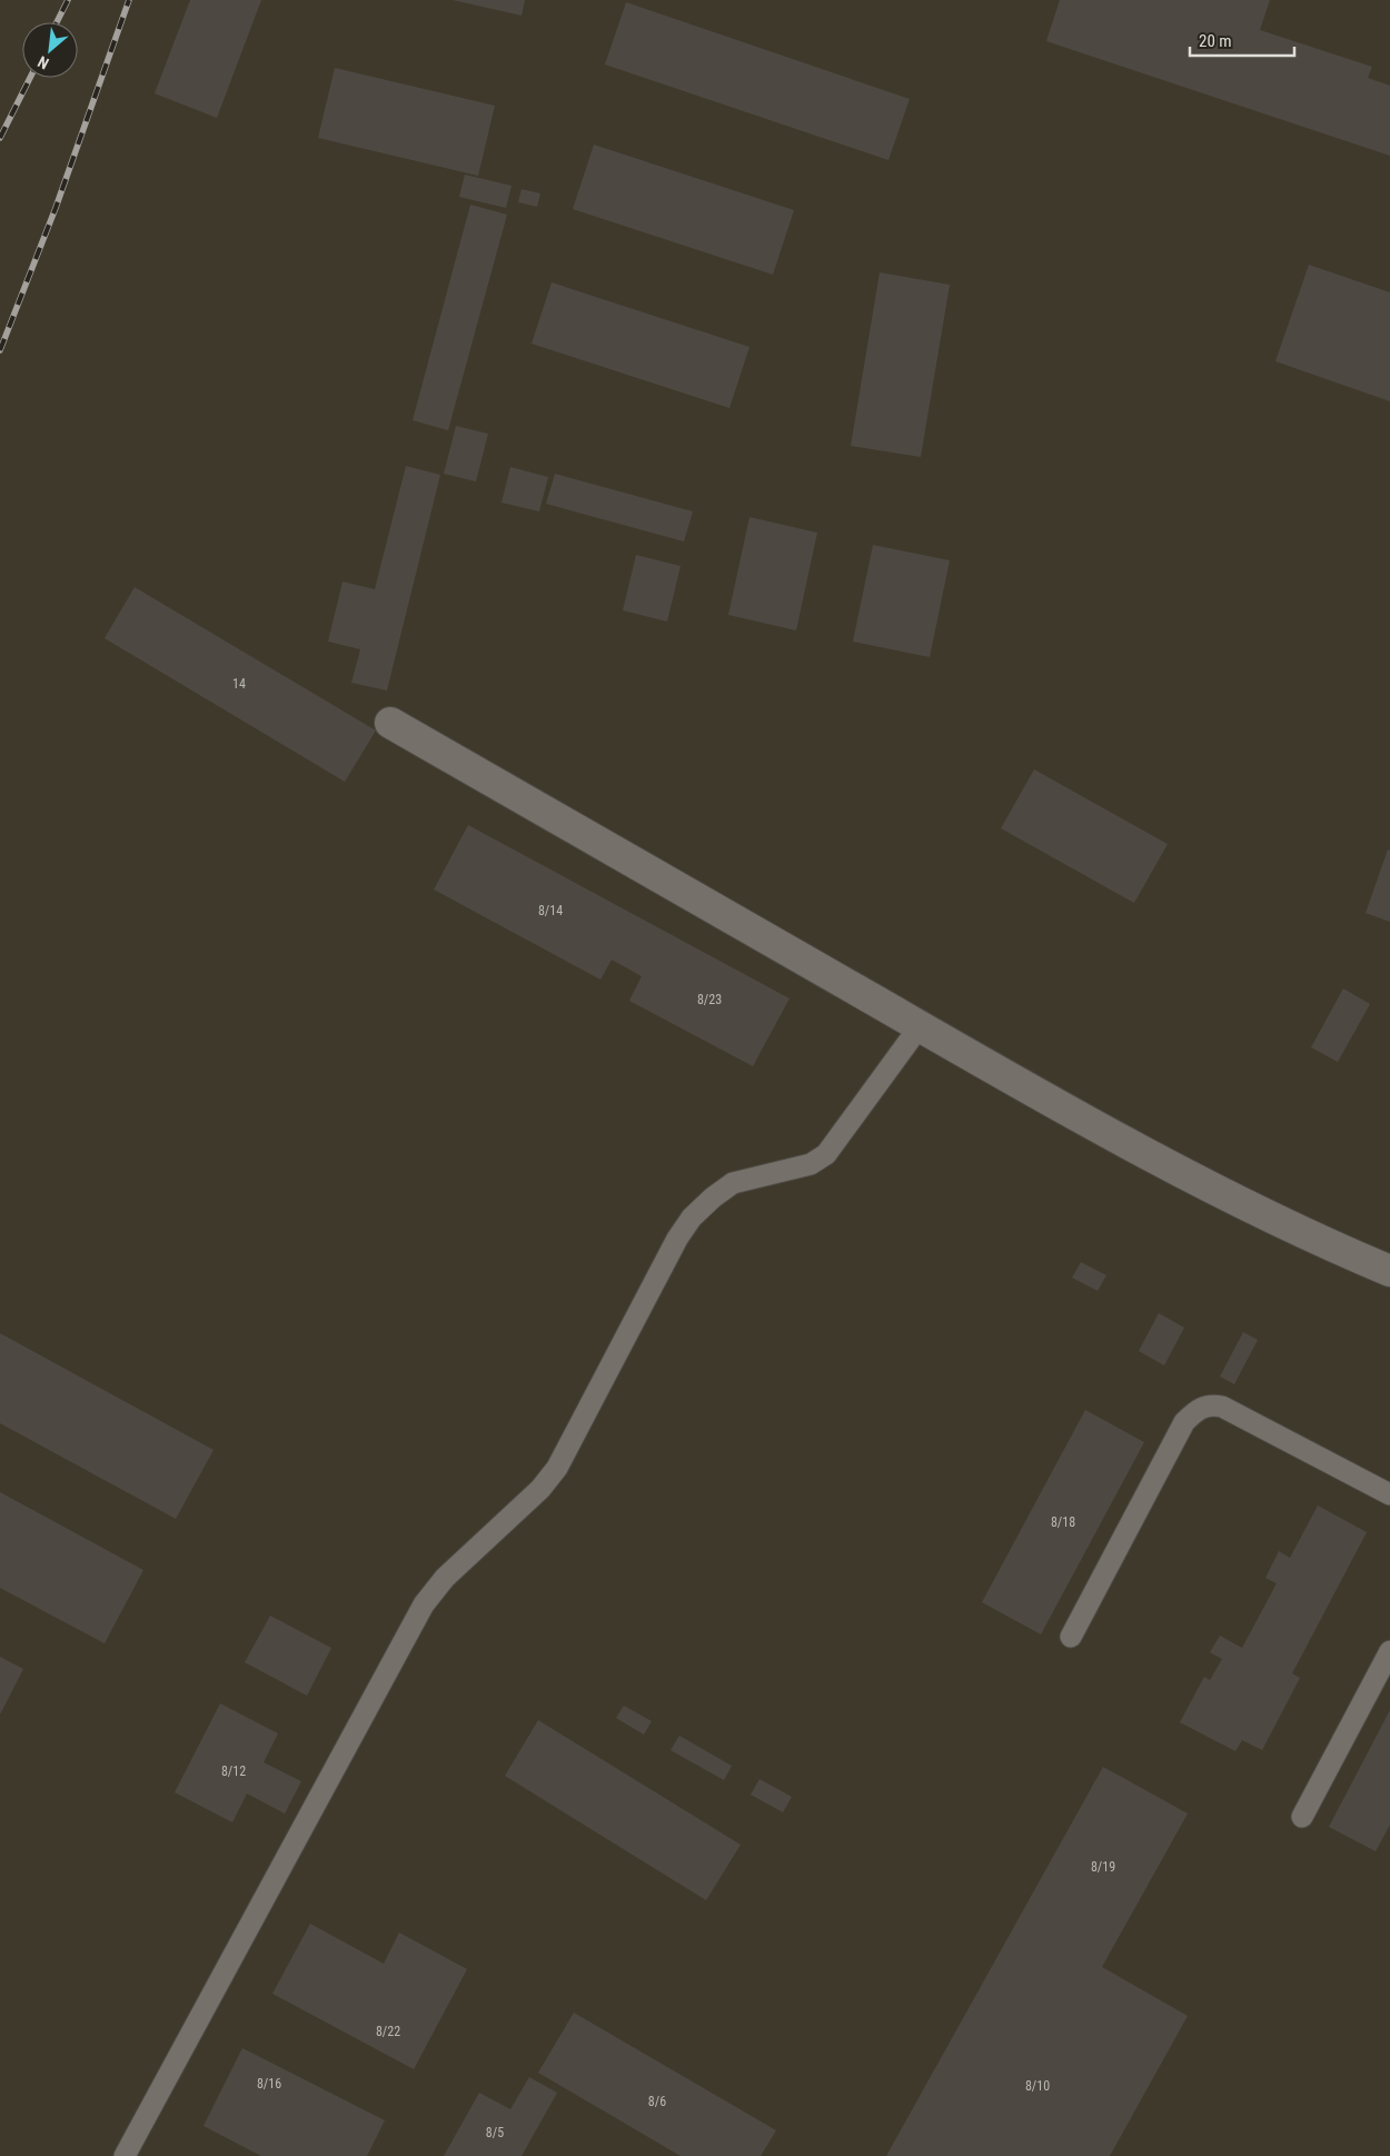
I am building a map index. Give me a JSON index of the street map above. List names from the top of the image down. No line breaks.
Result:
{"house_numbers":["14","8/14","8/23","8/18","8/12","8/19","8/22","8/16","8/10","8/6","8/5"],"scale_bar":"20 m","north":"bottom left"}
